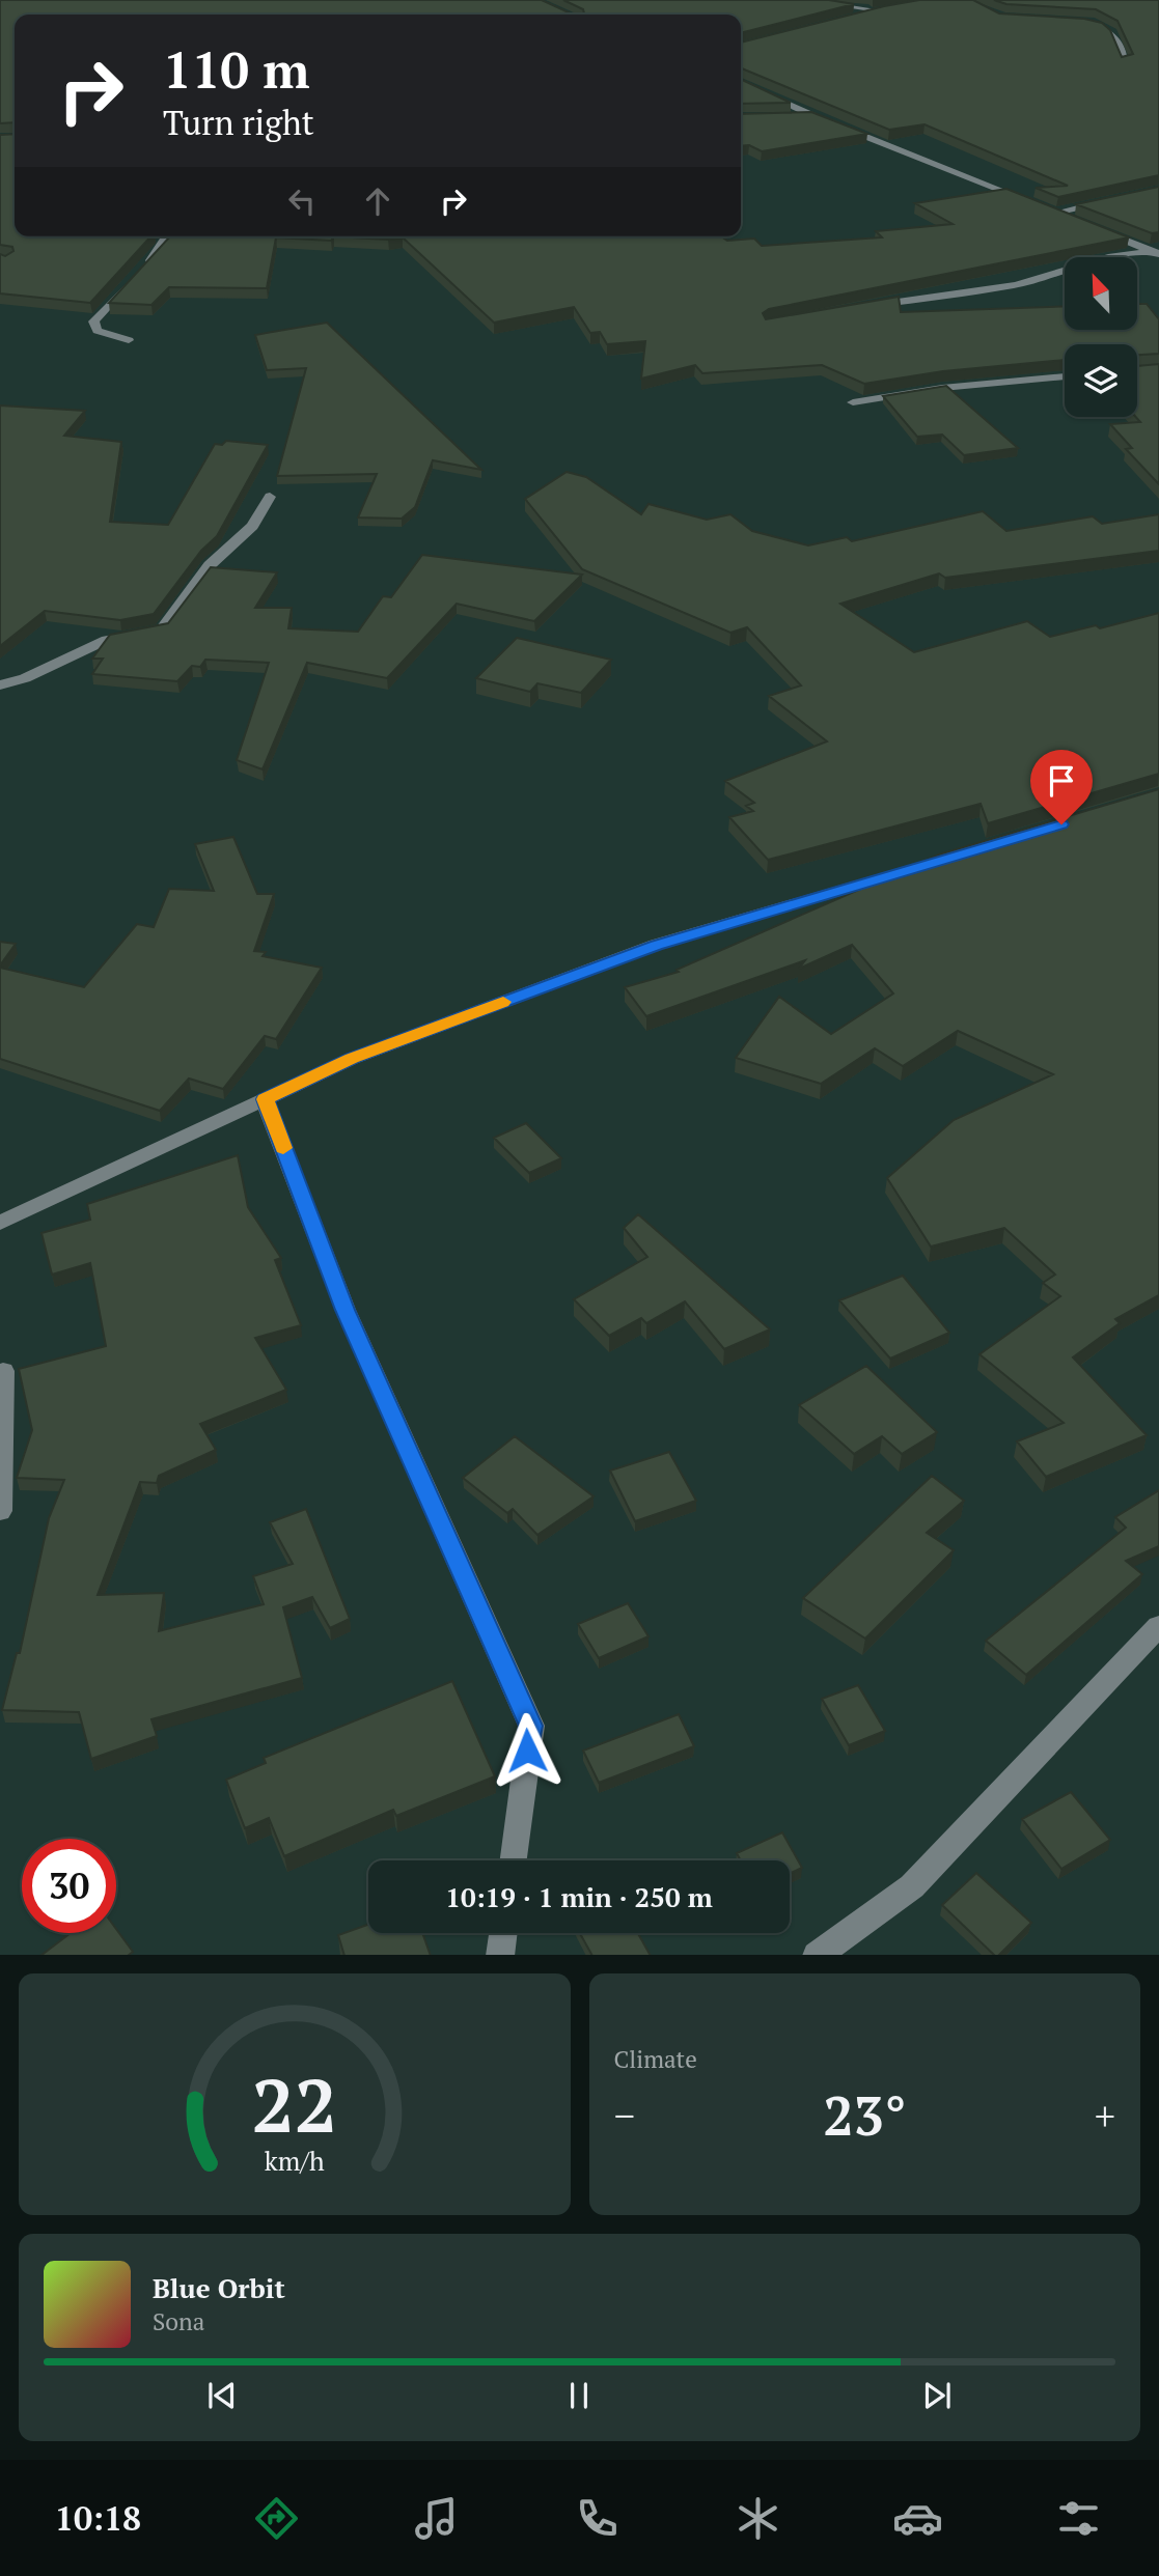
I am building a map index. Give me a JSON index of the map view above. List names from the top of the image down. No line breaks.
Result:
{"north":"top left","page":{"turn":["110 m","Turn right"],"limit":"30","trip":"10:19 · 1 min · 250 m","tile":"Climate","heat":["−","23°","+"],"song":["Blue Orbit","Sona"],"tabs":"10:18","gauge":["22","km/h"]}}
